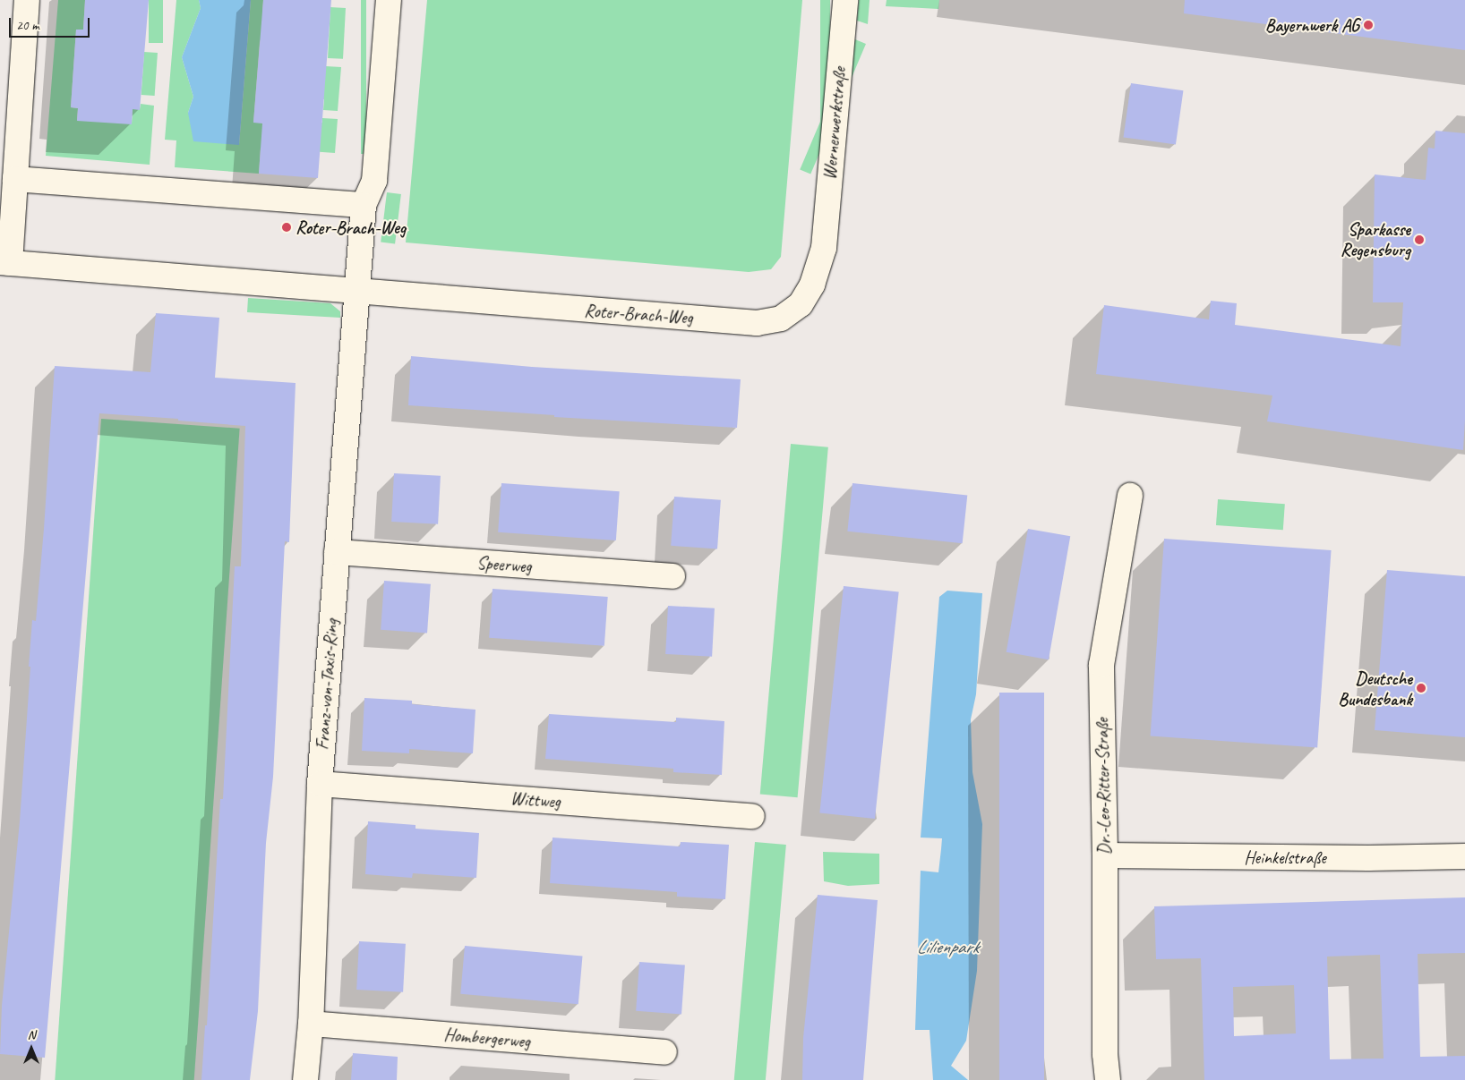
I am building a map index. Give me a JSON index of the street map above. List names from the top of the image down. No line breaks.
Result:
{"streets":{"street":["Wernerwerkstraße","Roter-Brach-Weg","Speerweg","Franz-von-Taxis-Ring","Dr.-Leo-Ritter-Straße","Wittweg","Heinkelstraße","Hombergerweg"]},"crossings":[["Wernerwerkstraße","Roter-Brach-Weg"],["Roter-Brach-Weg","Franz-von-Taxis-Ring"],["Speerweg","Franz-von-Taxis-Ring"],["Franz-von-Taxis-Ring","Wittweg"],["Franz-von-Taxis-Ring","Hombergerweg"],["Dr.-Leo-Ritter-Straße","Heinkelstraße"]],"water":["Lilienpark"],"places":["Bayernwerk AG","Roter-Brach-Weg","Sparkasse Regensburg","Deutsche Bundesbank"],"scale_bar":"20 m","north":"top"}
